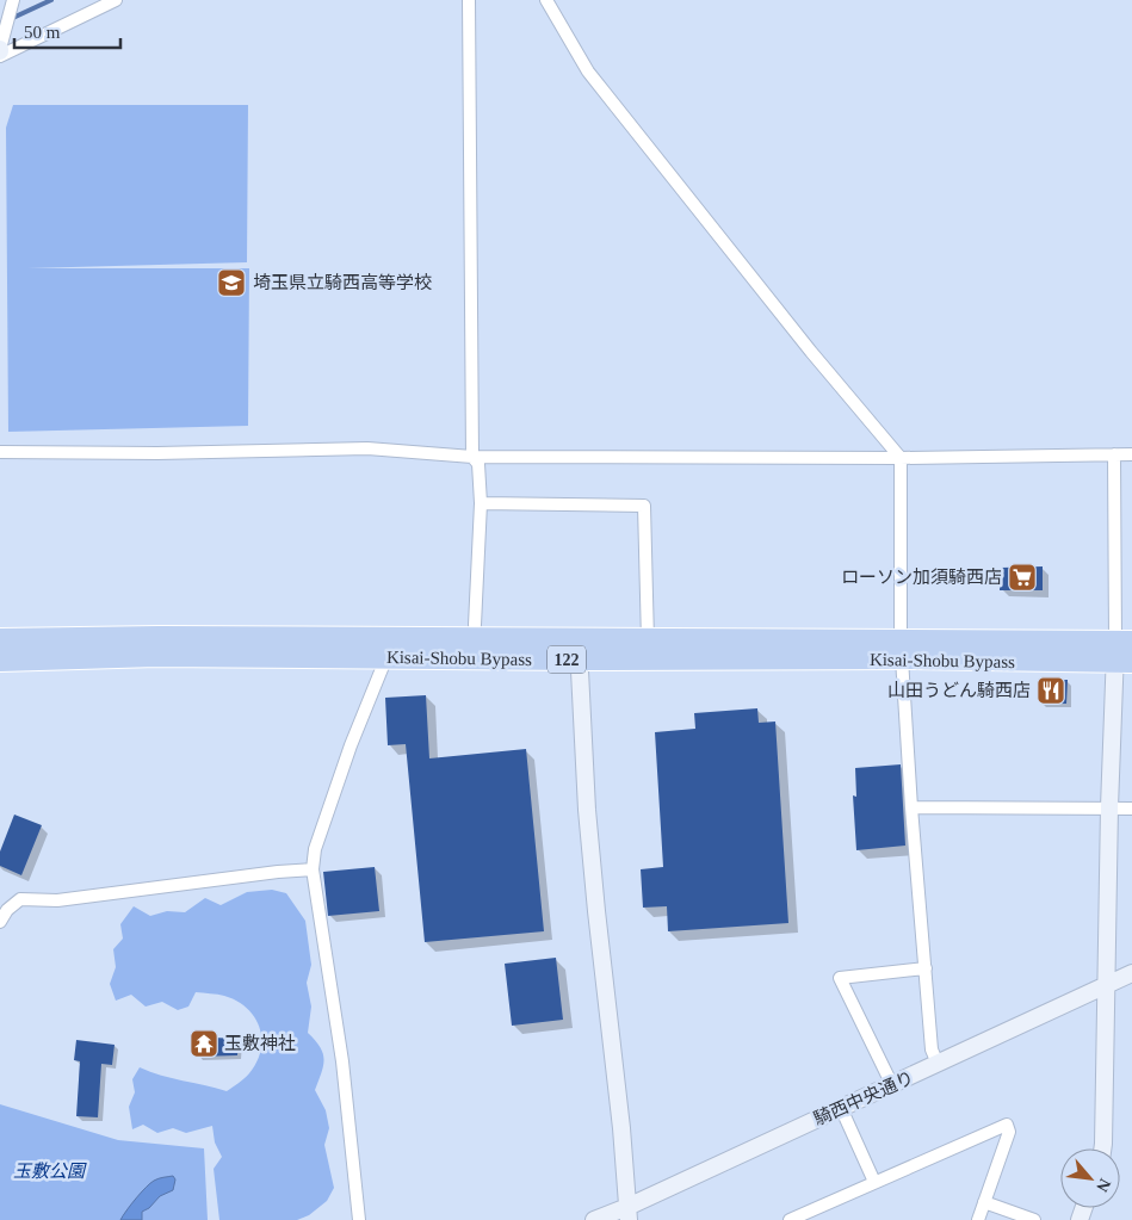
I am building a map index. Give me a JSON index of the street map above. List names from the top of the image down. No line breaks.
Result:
{"streets":{"highway":["Kisai-Shobu Bypass","122"],"street":["騎西中央通り"]},"parks":["玉敷公園"],"places":{"school or university":["埼玉県立騎西高等学校"],"supermarket":["ローソン加須騎西店"],"restaurant":["山田うどん騎西店"],"temple":["玉敷神社"]},"scale_bar":"50 m","north":"bottom right"}
